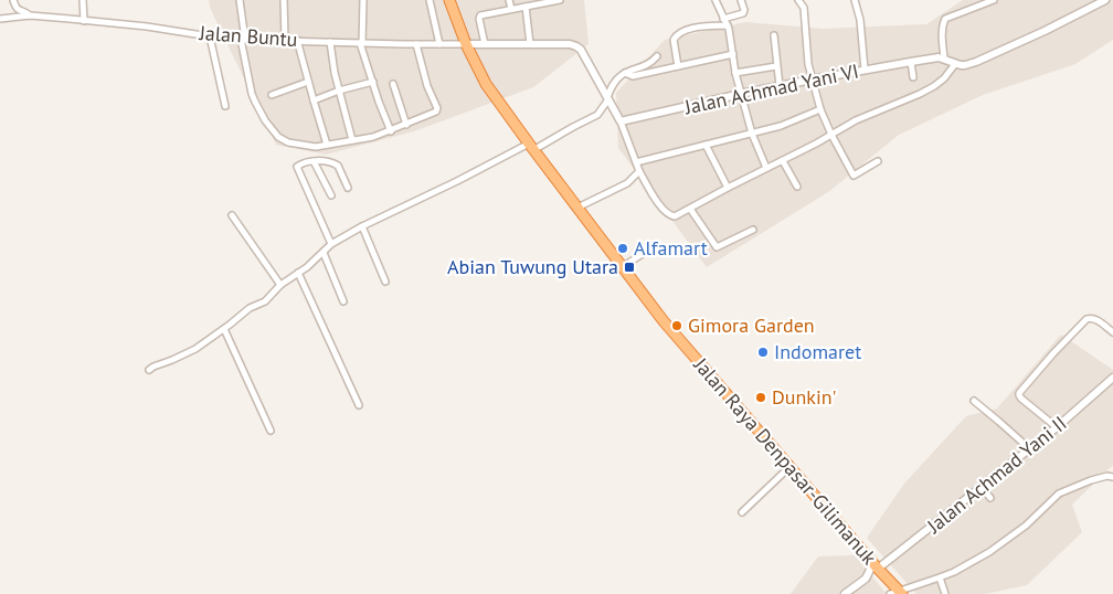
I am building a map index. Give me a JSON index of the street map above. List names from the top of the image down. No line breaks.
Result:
{"streets":{"highway":["Jalan Raya Denpasar-Gilimanuk"],"street":["Jalan Buntu","Jalan Achmad Yani VI","Jalan Achmad Yani II"]},"crossings":[["Jalan Buntu","Jalan Raya Denpasar-Gilimanuk"],["Jalan Raya Denpasar-Gilimanuk","Jalan Achmad Yani II"]],"places":{"other":["Alfamart","Gimora Garden","Indomaret","Dunkin'"],"transit":["Abian Tuwung Utara"]}}
